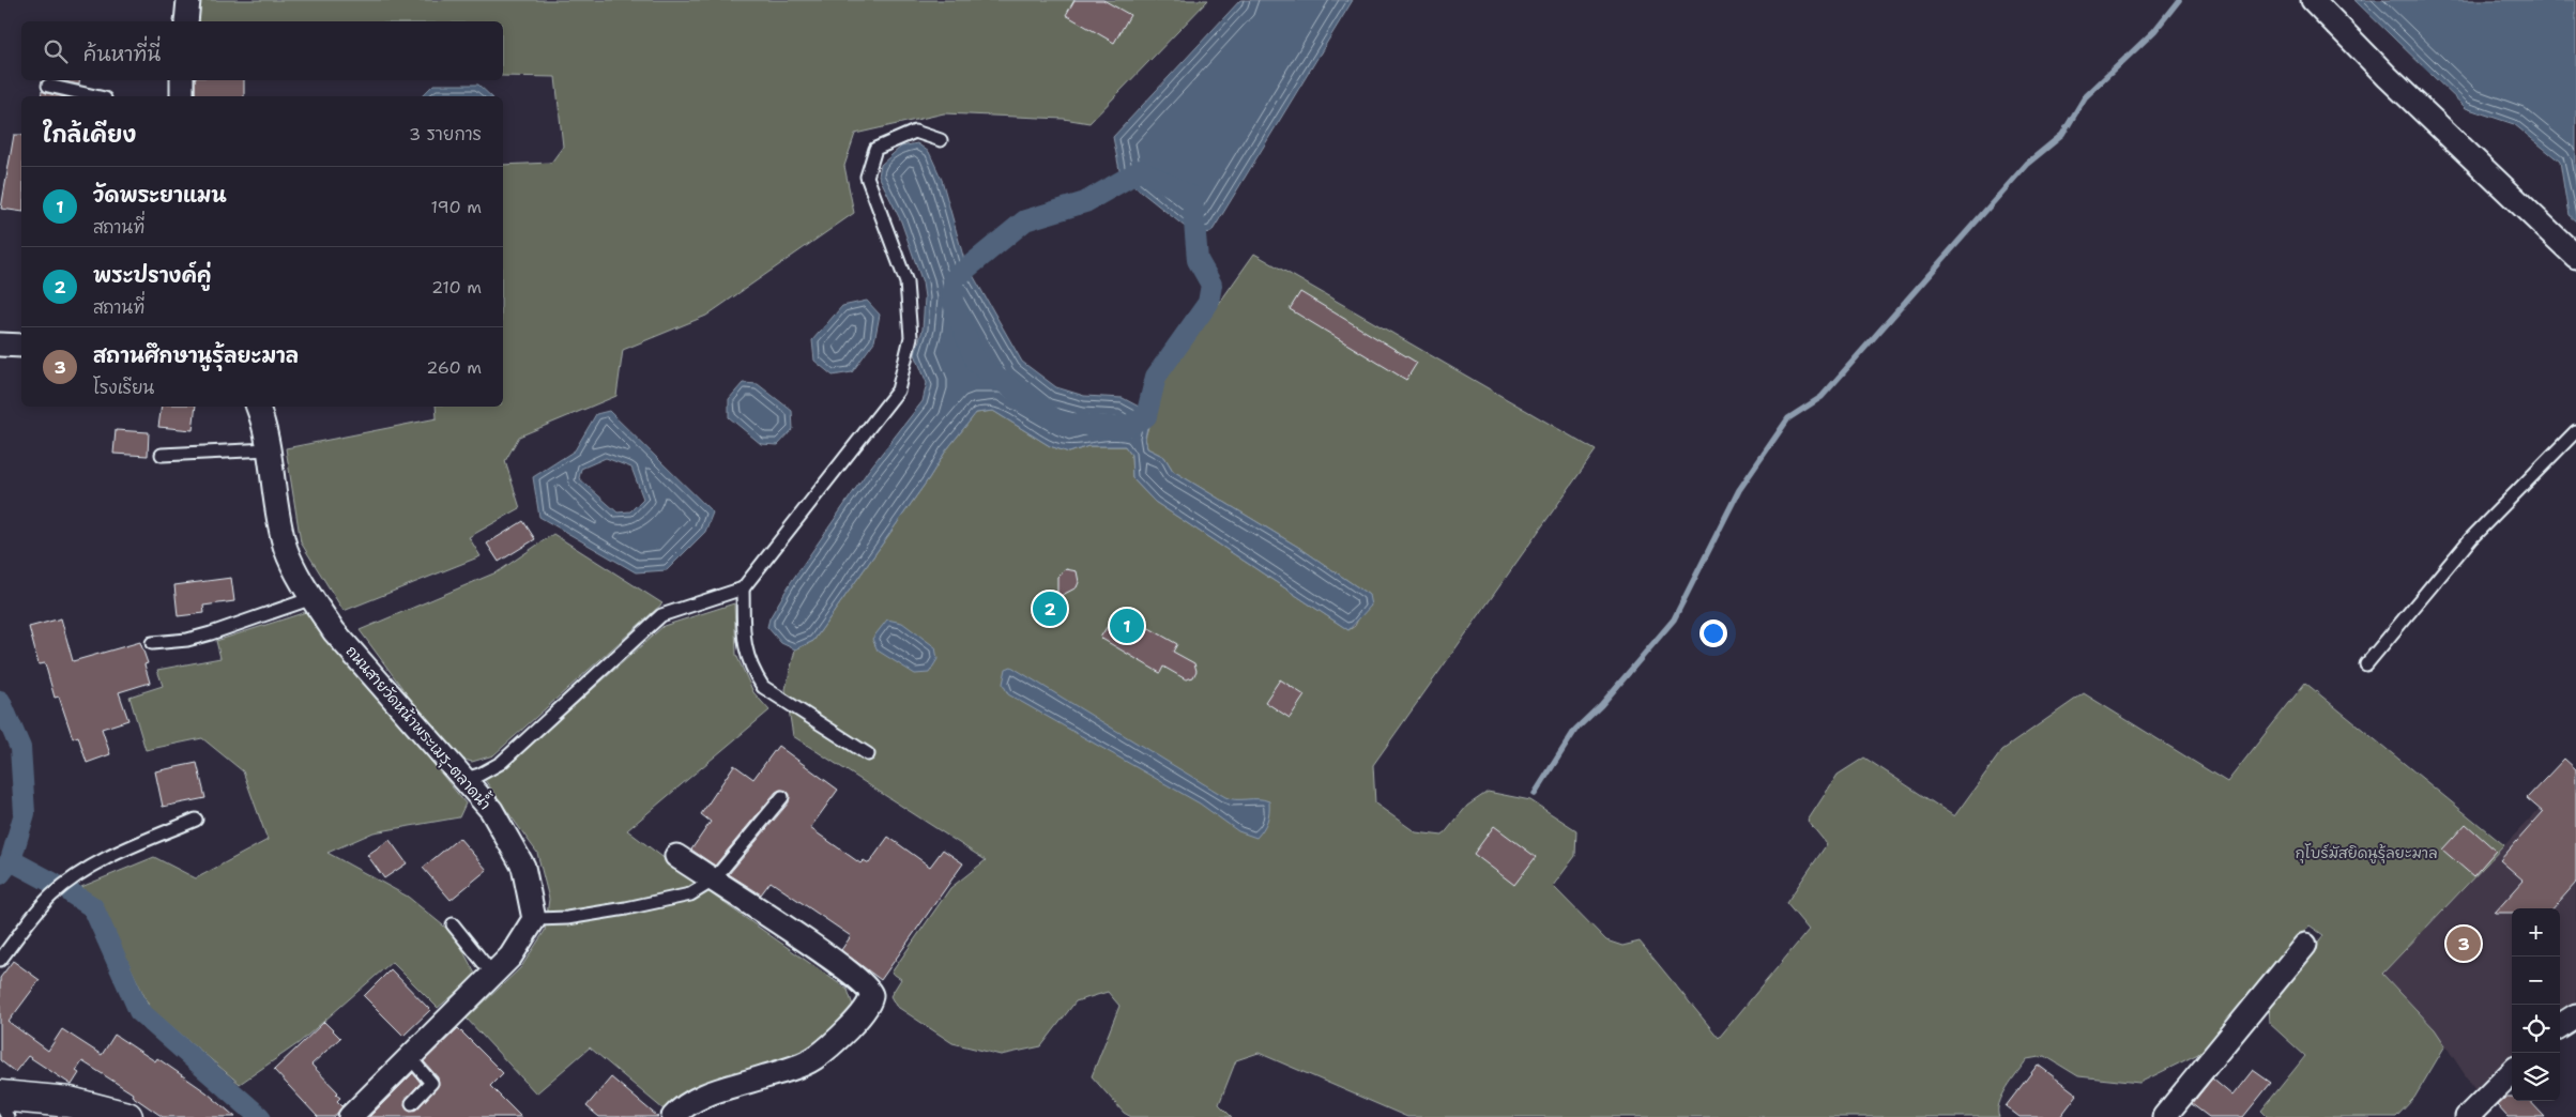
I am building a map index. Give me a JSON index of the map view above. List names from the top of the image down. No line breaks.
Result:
{"streets":{"street":["ถนนสายวัดหน้าพระเมรุ-ตลาดน้ำ"]},"parks":["กุโบร์มัสยิดนูรุ้ลยะมาล"],"page":{"search":"ค้นหาที่นี่","heading":["ใกล้เคียง","3 รายการ"],"list":[{"mark":"1","name":"วัดพระยาแมน","note":"สถานที่","value":"190 m"},{"mark":"2","name":"พระปรางค์คู่","note":"สถานที่","value":"210 m"},{"mark":"3","name":"สถานศึกษานูรุ้ลยะมาล","note":"โรงเรียน","value":"260 m"}],"pins":["2","1","3"],"map_buttons":["+","−"]}}
